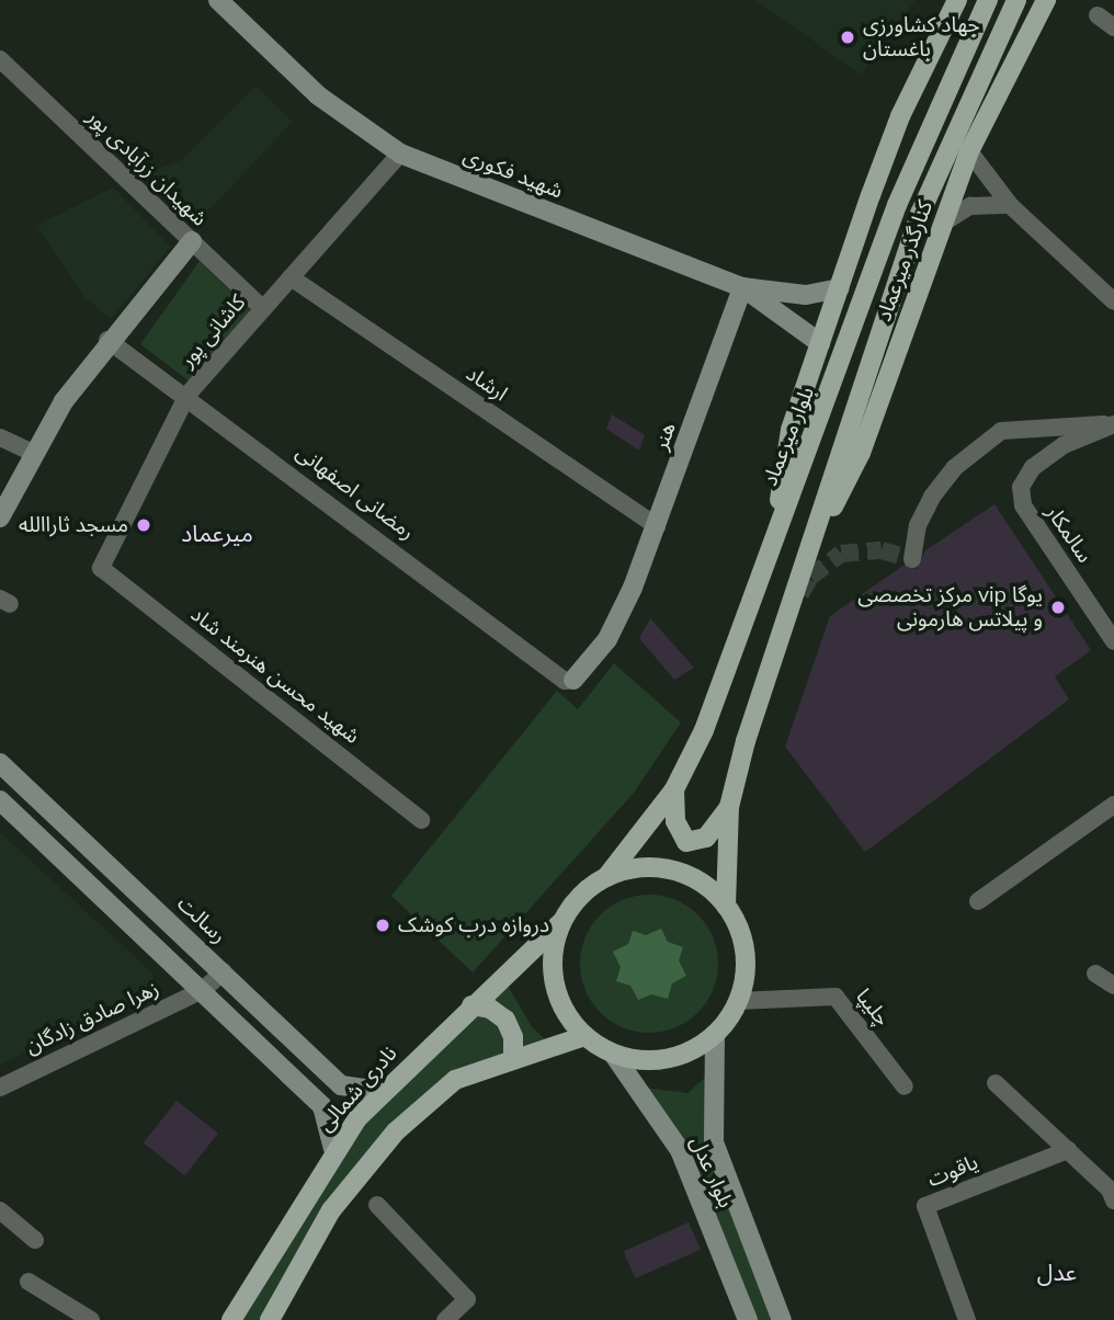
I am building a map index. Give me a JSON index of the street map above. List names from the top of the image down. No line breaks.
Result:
{"streets":{"main road":["کنارگذر میرعماد","بلوار میرعماد","نادری شمالی"],"street":["شهیدان زرآبادی پور","شهید فکوری","کاشانی پور","ارشاد","هنر","رمضانی اصفهانی","سالمکار","شهید محسن هنرمند شاد","رسالت","چلیپا","زهرا صادق زادگان","یاقوت","بلوار عدل"]},"crossings":[["شهیدان زرآبادی پور","کاشانی پور"],["شهید فکوری","کاشانی پور"],["شهید فکوری","هنر"],["کاشانی پور","ارشاد"],["کاشانی پور","رمضانی اصفهانی"],["کاشانی پور","شهید محسن هنرمند شاد"],["ارشاد","هنر"],["هنر","رمضانی اصفهانی"],["بلوار میرعماد","چلیپا"],["بلوار میرعماد","نادری شمالی"],["بلوار میرعماد","بلوار عدل"],["رسالت","زهرا صادق زادگان"],["رسالت","نادری شمالی"],["چلیپا","نادری شمالی"],["چلیپا","بلوار عدل"],["نادری شمالی","بلوار عدل"]],"districts":["میرعماد","عدل"],"places":["جهاد کشاورزی باغستان","مسجد ثاراالله","مرکز تخصصی vip یوگا و پیلاتس هارمونی","دروازه درب کوشک"]}
